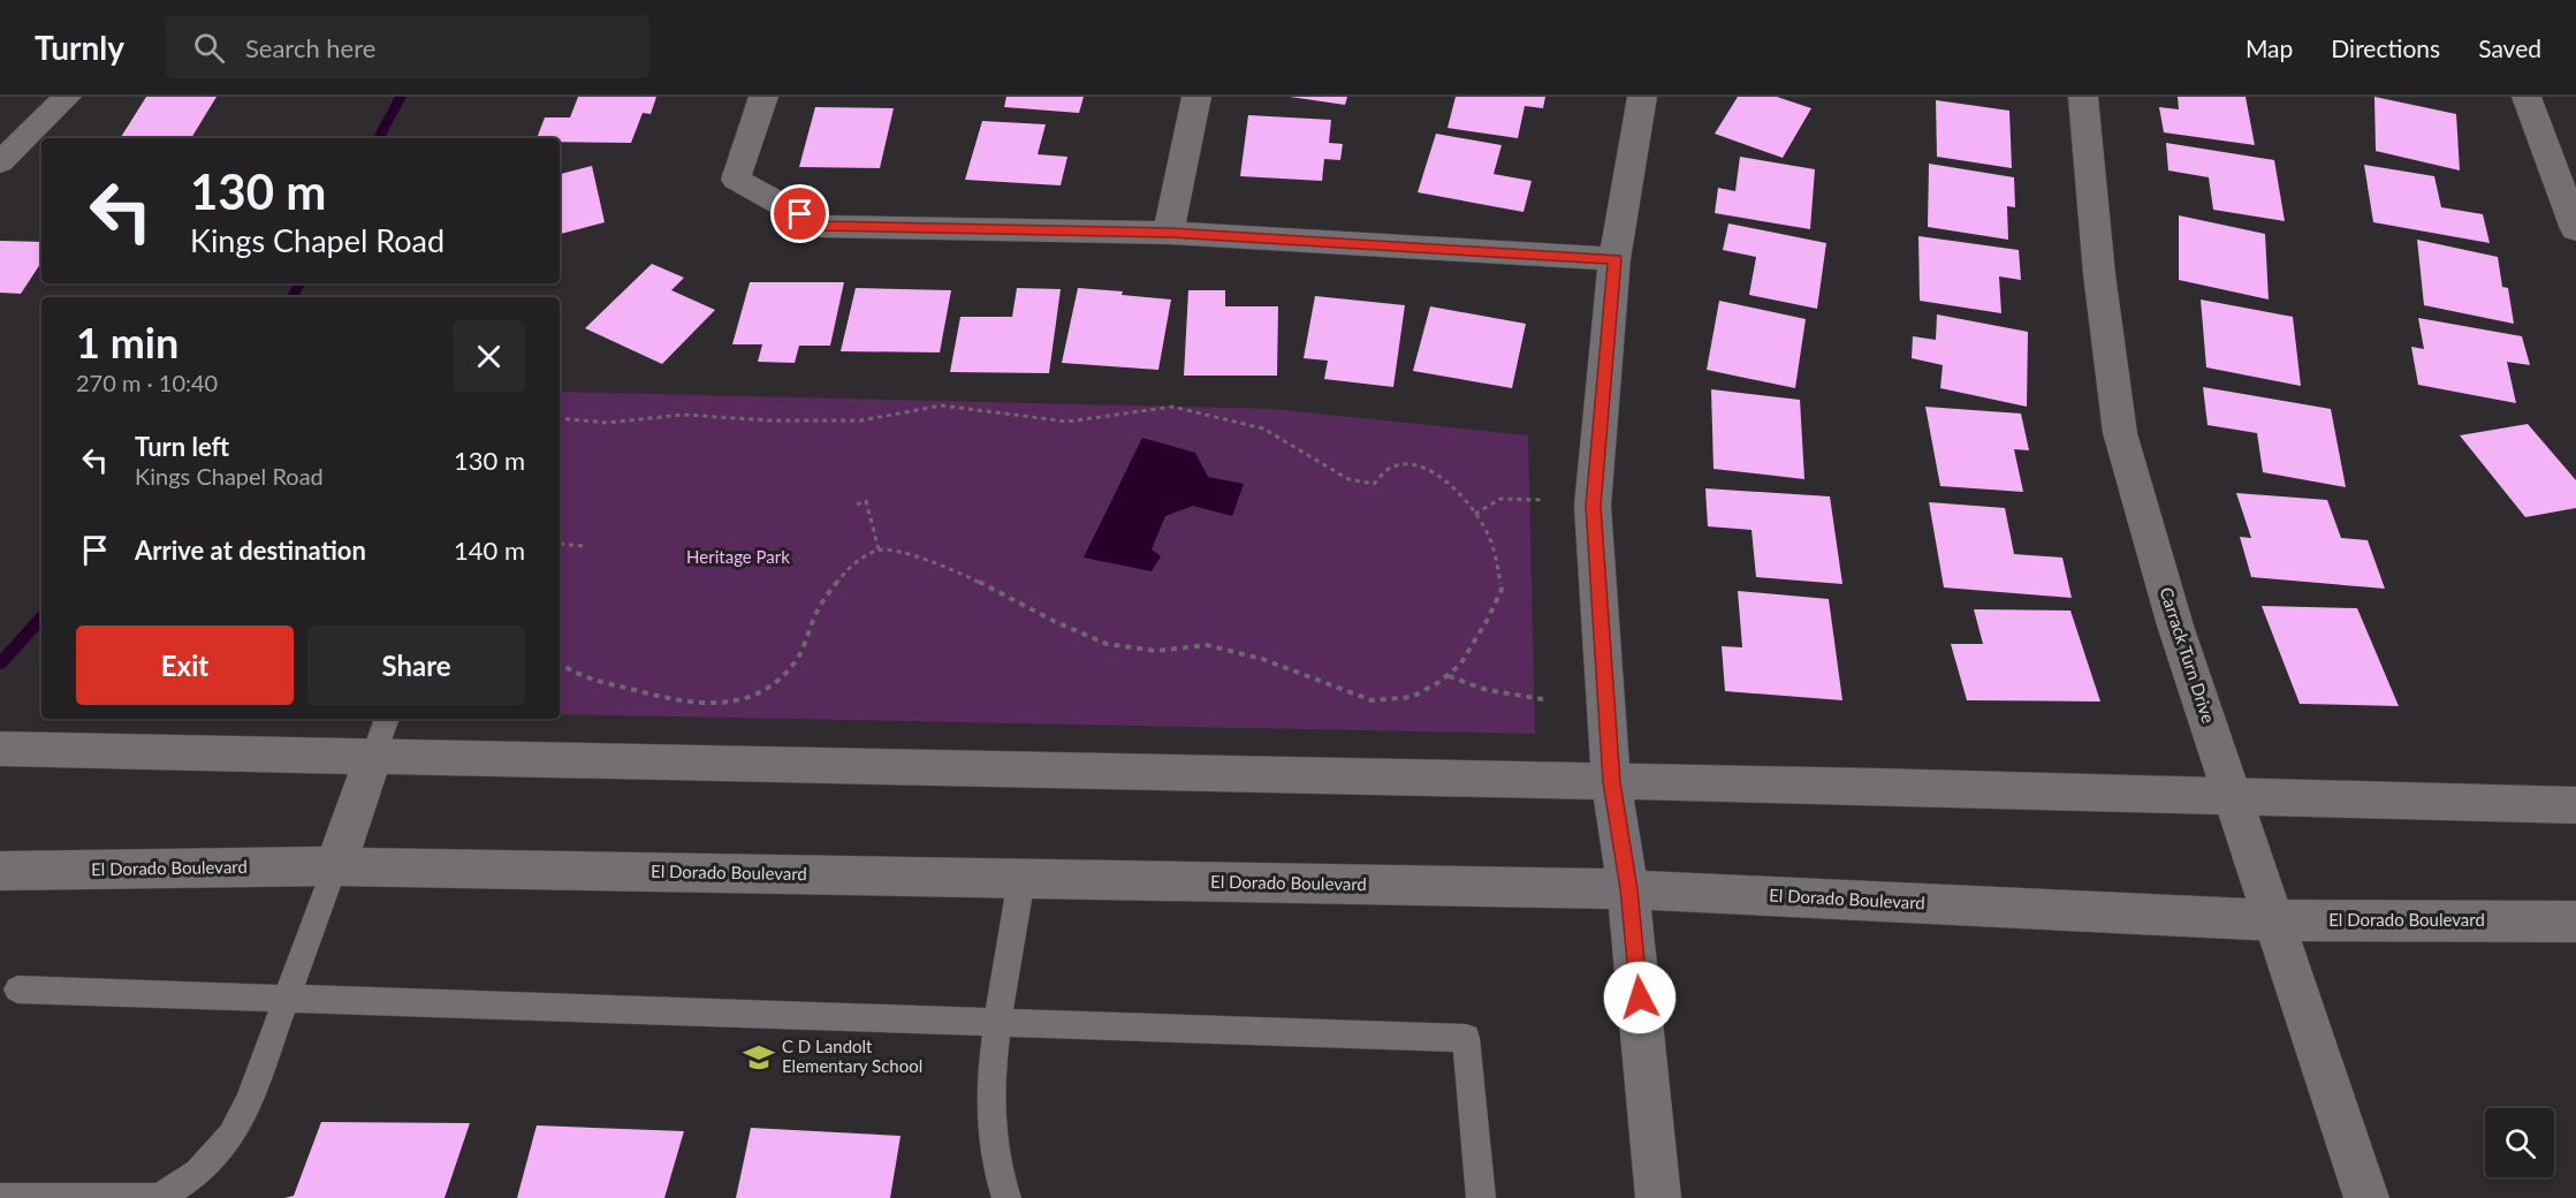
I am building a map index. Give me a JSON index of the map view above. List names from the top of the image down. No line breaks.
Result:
{"streets":{"main road":["Carrack Turn Drive","El Dorado Boulevard"]},"crossings":[["Carrack Turn Drive","El Dorado Boulevard"]],"parks":["Heritage Park"],"places":{"school or university":["C D Landolt Elementary School"]},"page":{"header":"Turnly","search":"Search here","nav":["Map","Directions","Saved"],"turn":["130 m","Kings Chapel Road"],"heading":["1 min","270 m · 10:40"],"list":[{"name":"Turn left","note":"Kings Chapel Road","value":"130 m"},{"name":"Arrive at destination","value":"140 m"}],"buttons":["Exit","Share"]}}
